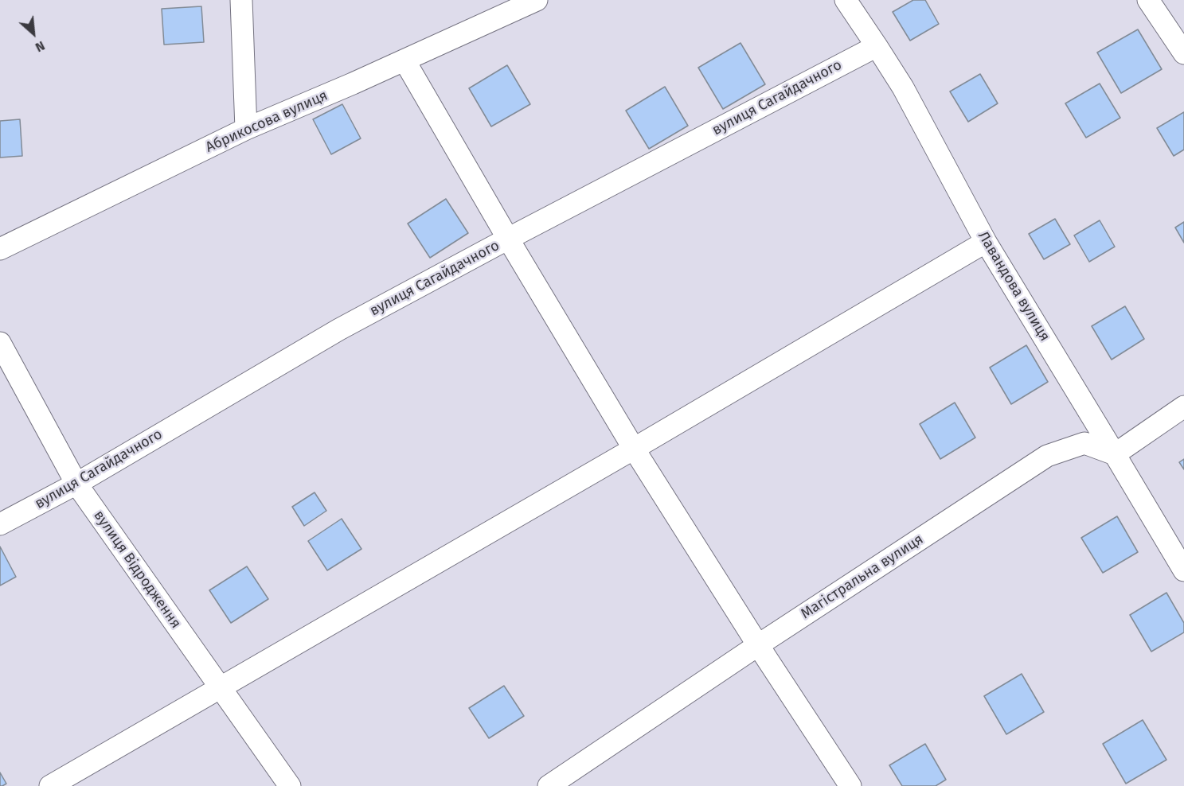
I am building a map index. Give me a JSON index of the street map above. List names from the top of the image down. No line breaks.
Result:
{"streets":{"street":["вулиця Сагайдачного","Абрикосова вулиця","Лавандова вулиця","вулиця Відродження","Магістральна вулиця"]},"crossings":[["вулиця Сагайдачного","Лавандова вулиця"],["вулиця Сагайдачного","вулиця Відродження"],["Лавандова вулиця","Магістральна вулиця"]],"north":"bottom right"}
